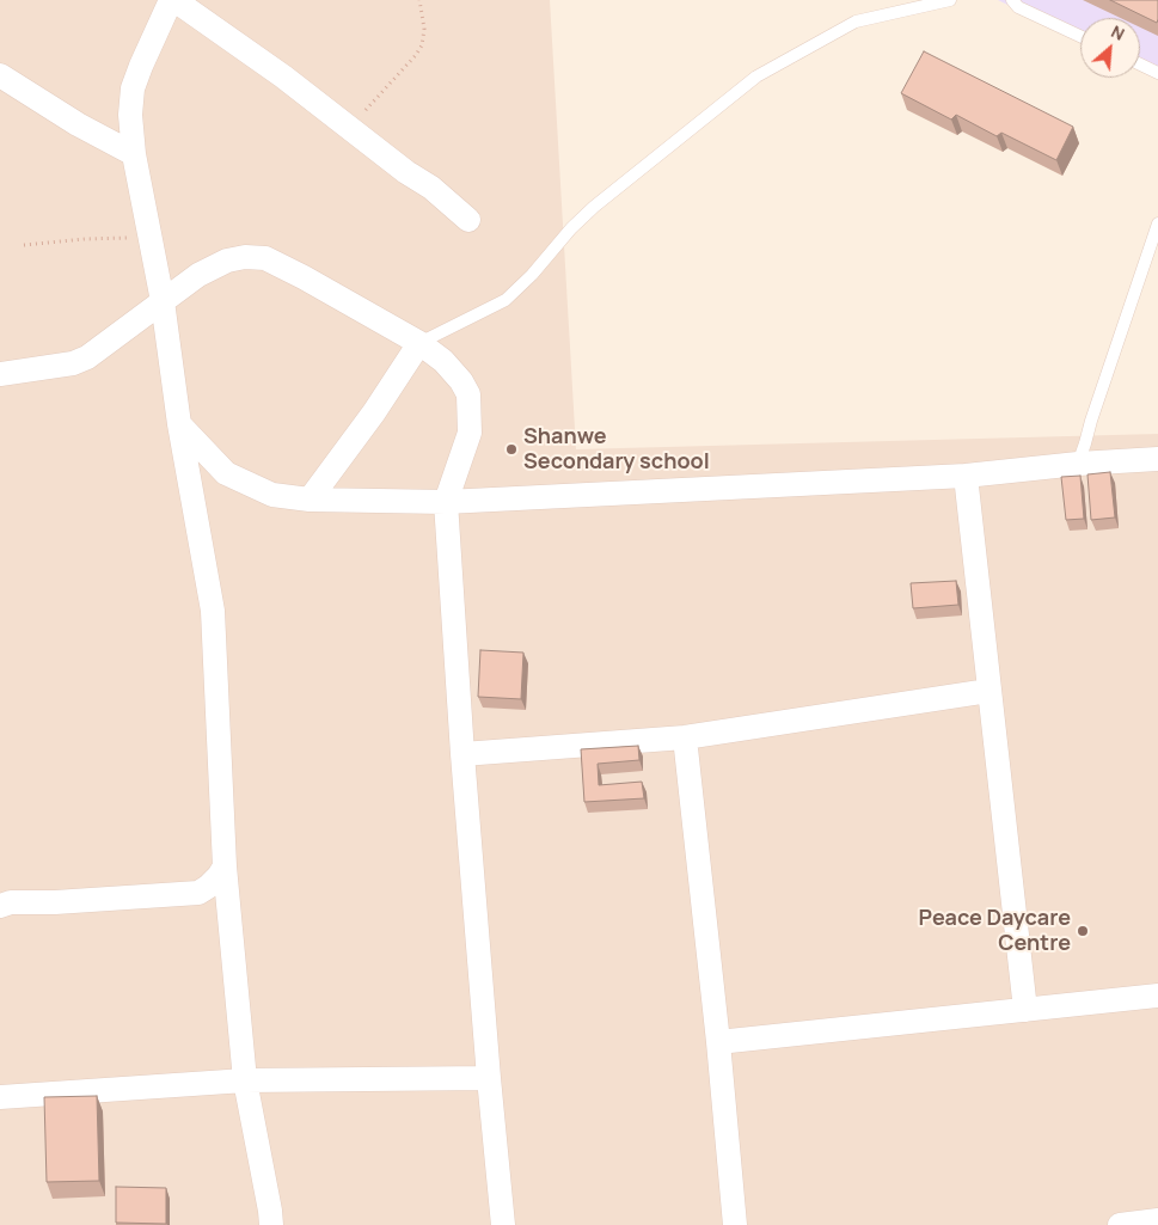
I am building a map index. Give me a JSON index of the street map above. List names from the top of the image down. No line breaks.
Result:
{"places":["Shanwe Secondary school","Peace Daycare Centre"],"north":"top right"}
